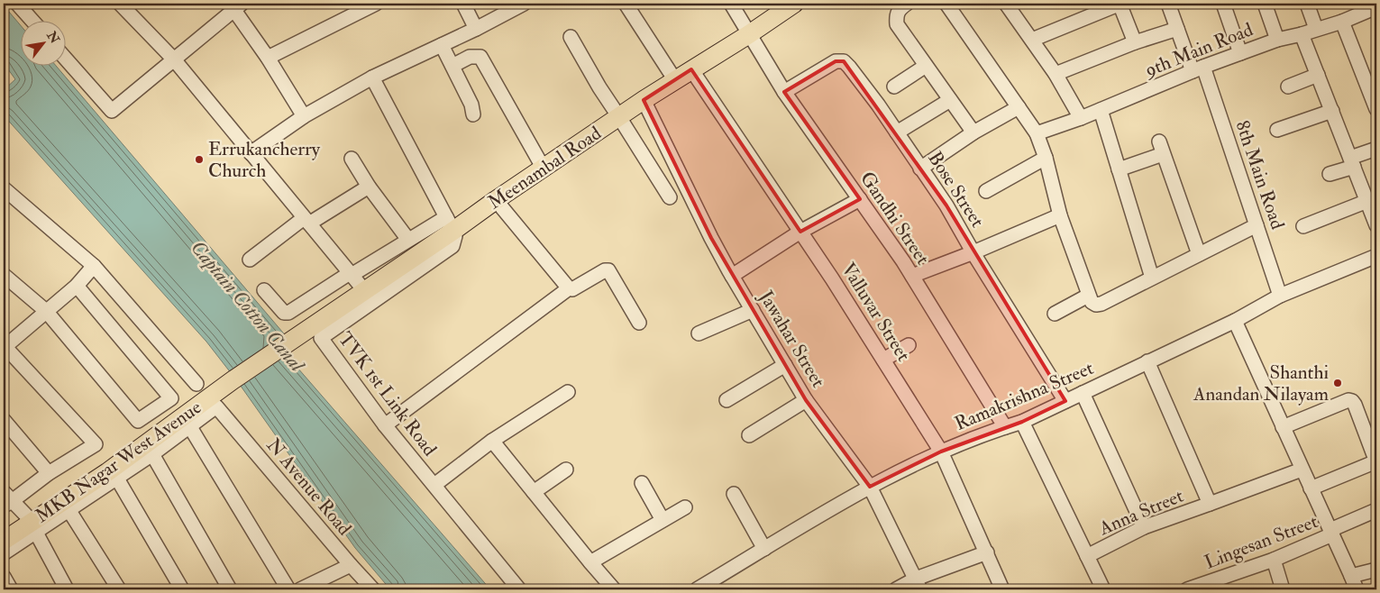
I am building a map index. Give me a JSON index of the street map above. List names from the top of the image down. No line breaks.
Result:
{"streets":{"main road":["Meenambal Road","MKB Nagar West Avenue"],"street":["9th Main Road","8th Main Road","Bose Street","Gandhi Street","Valluvar Street","Jawahar Street","TVK 1st Link Road","Ramakrishna Street","N Avenue Road","Anna Street","Lingesan Street"]},"crossings":[["9th Main Road","8th Main Road"],["Meenambal Road","Gandhi Street"],["Meenambal Road","Valluvar Street"],["Meenambal Road","Jawahar Street"],["Meenambal Road","TVK 1st Link Road"],["Meenambal Road","MKB Nagar West Avenue"],["8th Main Road","Ramakrishna Street"],["Bose Street","Gandhi Street"],["Bose Street","Ramakrishna Street"],["Gandhi Street","Ramakrishna Street"],["Valluvar Street","Ramakrishna Street"],["Jawahar Street","Ramakrishna Street"],["Ramakrishna Street","Anna Street"]],"water":["Captain Cotton Canal"],"places":["Errukancherry Church","Shanthi Anandan Nilayam"],"north":"top right"}
